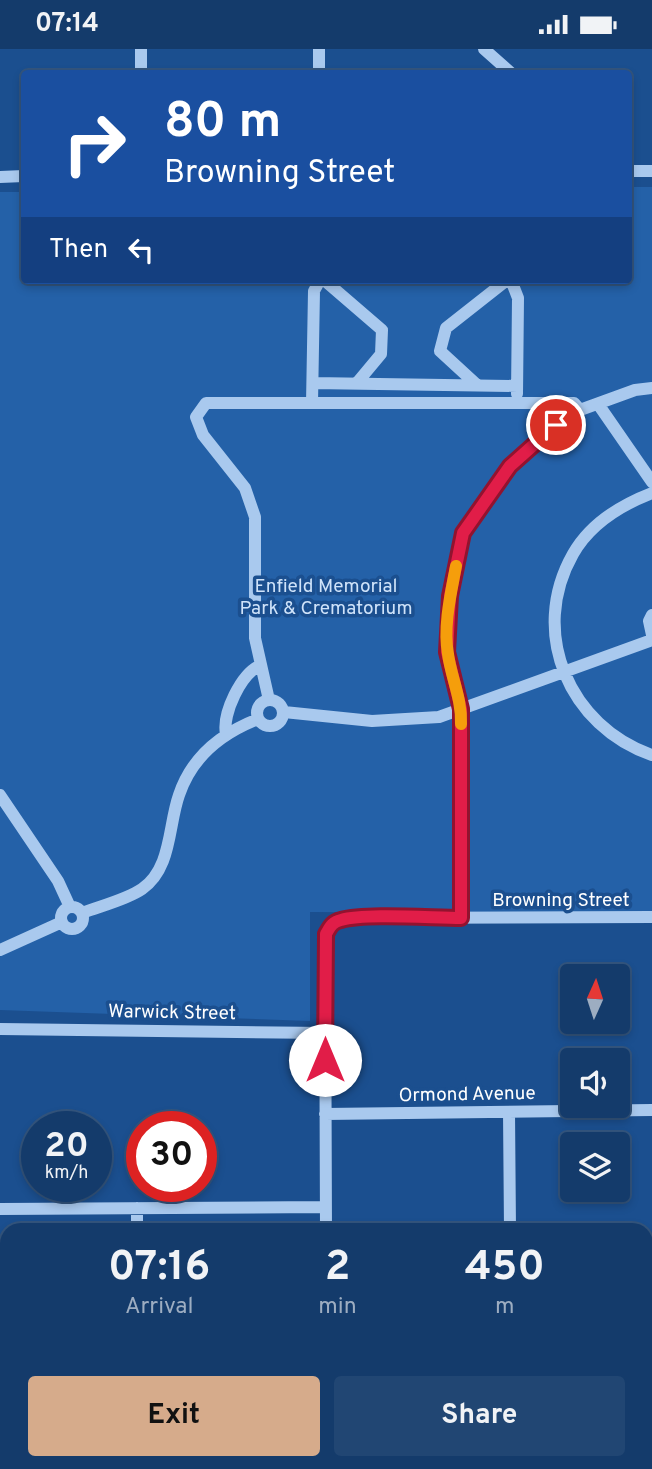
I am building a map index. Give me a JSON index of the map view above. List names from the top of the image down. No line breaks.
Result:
{"streets":{"street":["Browning Street","Warwick Street","Ormond Avenue"]},"crossings":[["Browning Street","Warwick Street"]],"parks":["Enfield Memorial Park & Crematorium"],"north":"top","page":{"status":"07:14","turn":["80 m","Browning Street"],"then":"Then","speed":"20 km/h","limit":"30","eta":["07:16","Arrival","2","min","450","m"],"buttons":["Exit","Share"]}}
